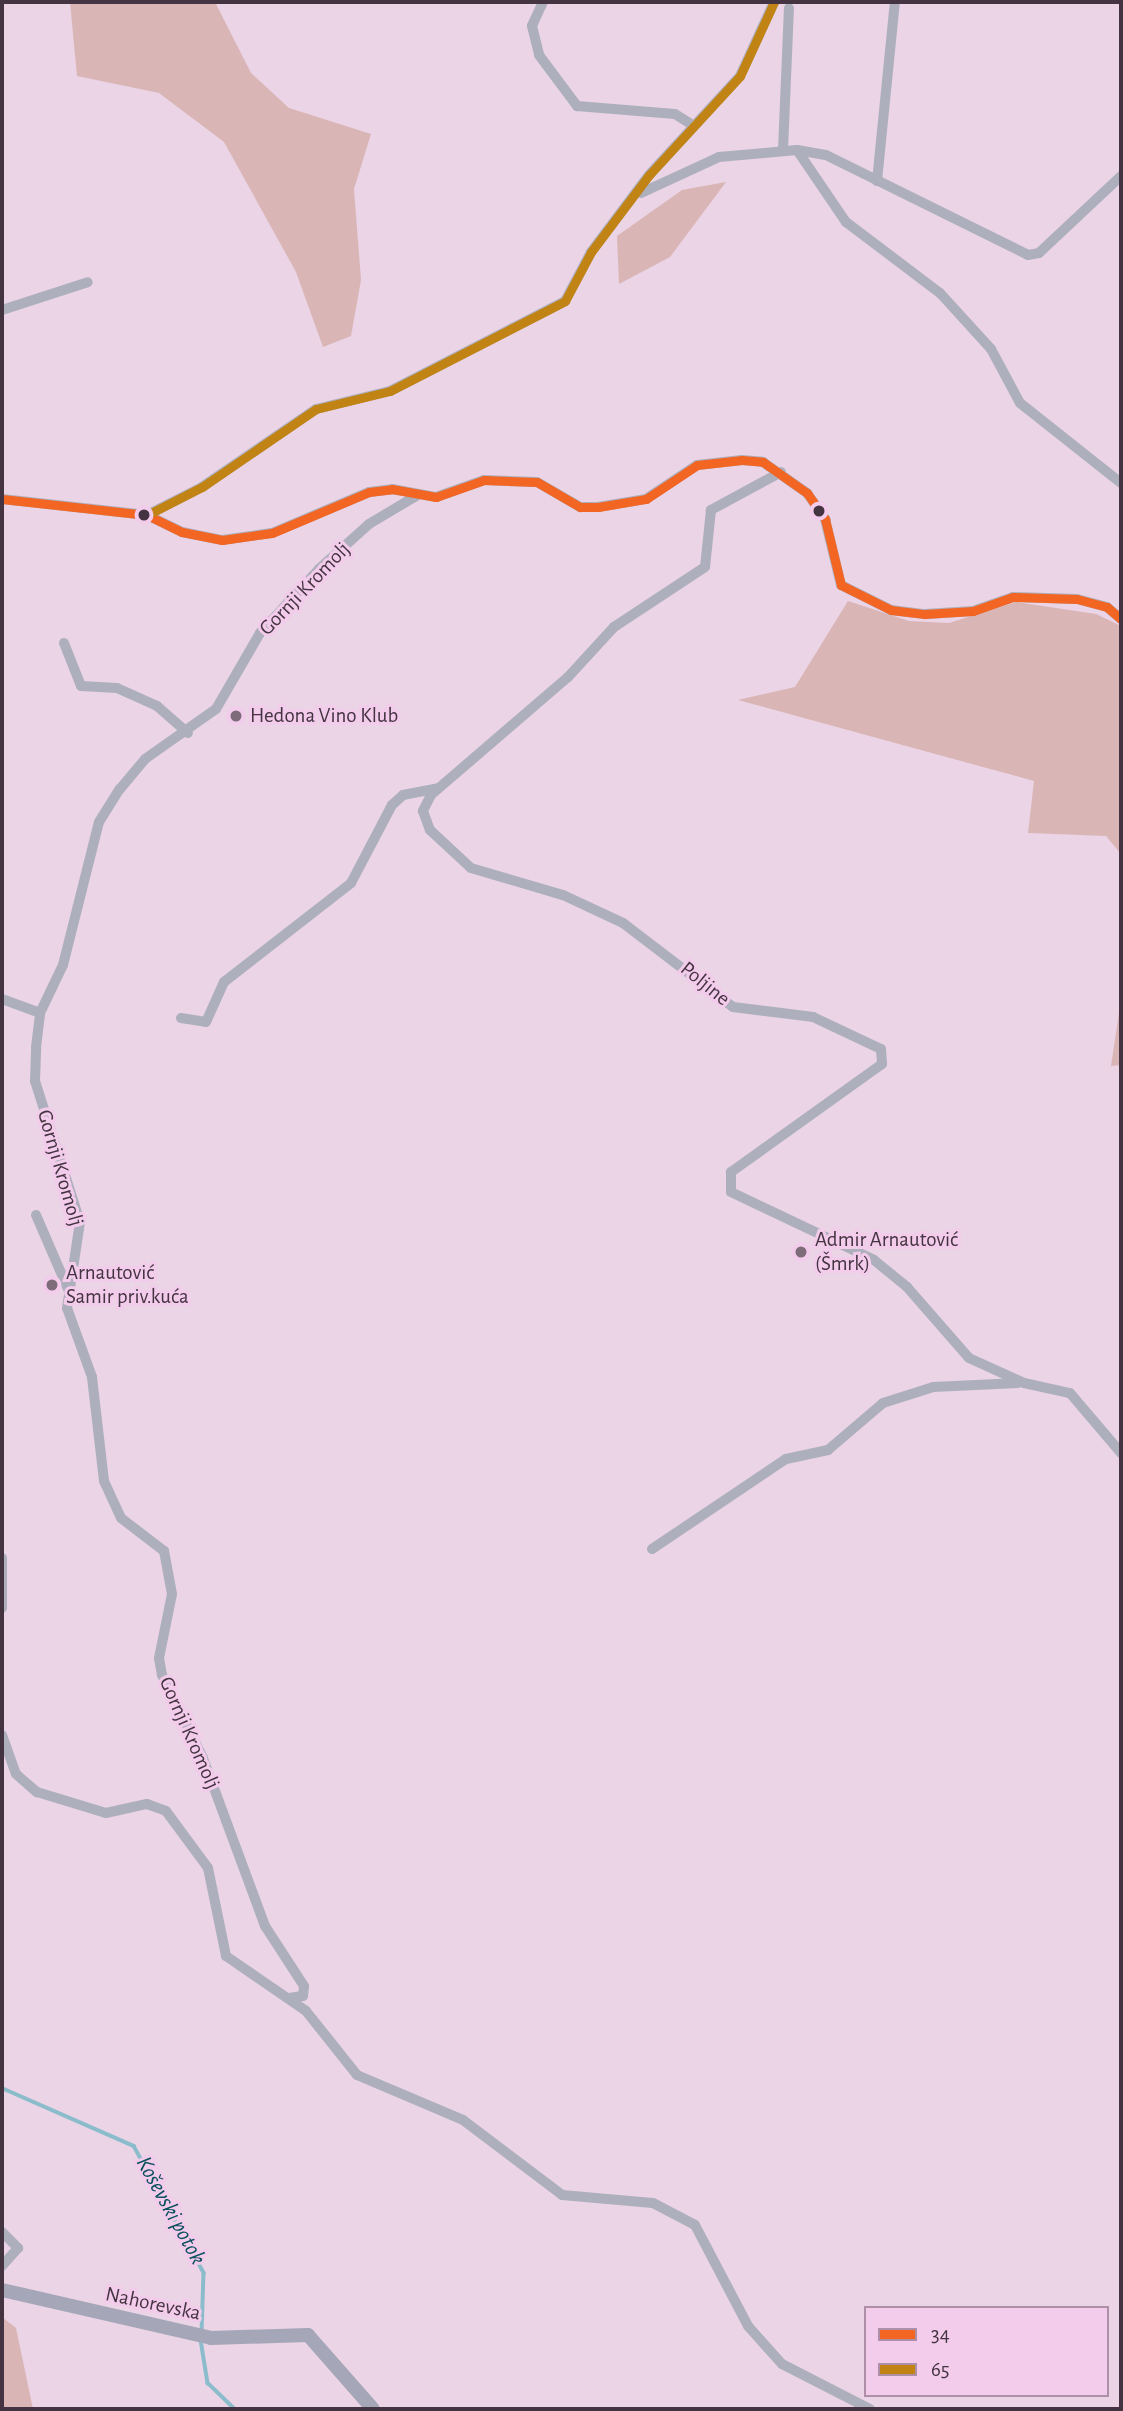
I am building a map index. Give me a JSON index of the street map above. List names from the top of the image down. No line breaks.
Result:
{"streets":{"street":["Gornji Kromolj","Poljine","Nahorevska"]},"water":["Koševski potok"],"places":["Hedona Vino Klub","Admir Arnautović (Šmrk)","Arnautović Samir priv.kuća"],"lines":["transit line 65","transit line 34"],"legend":["34","65"]}
